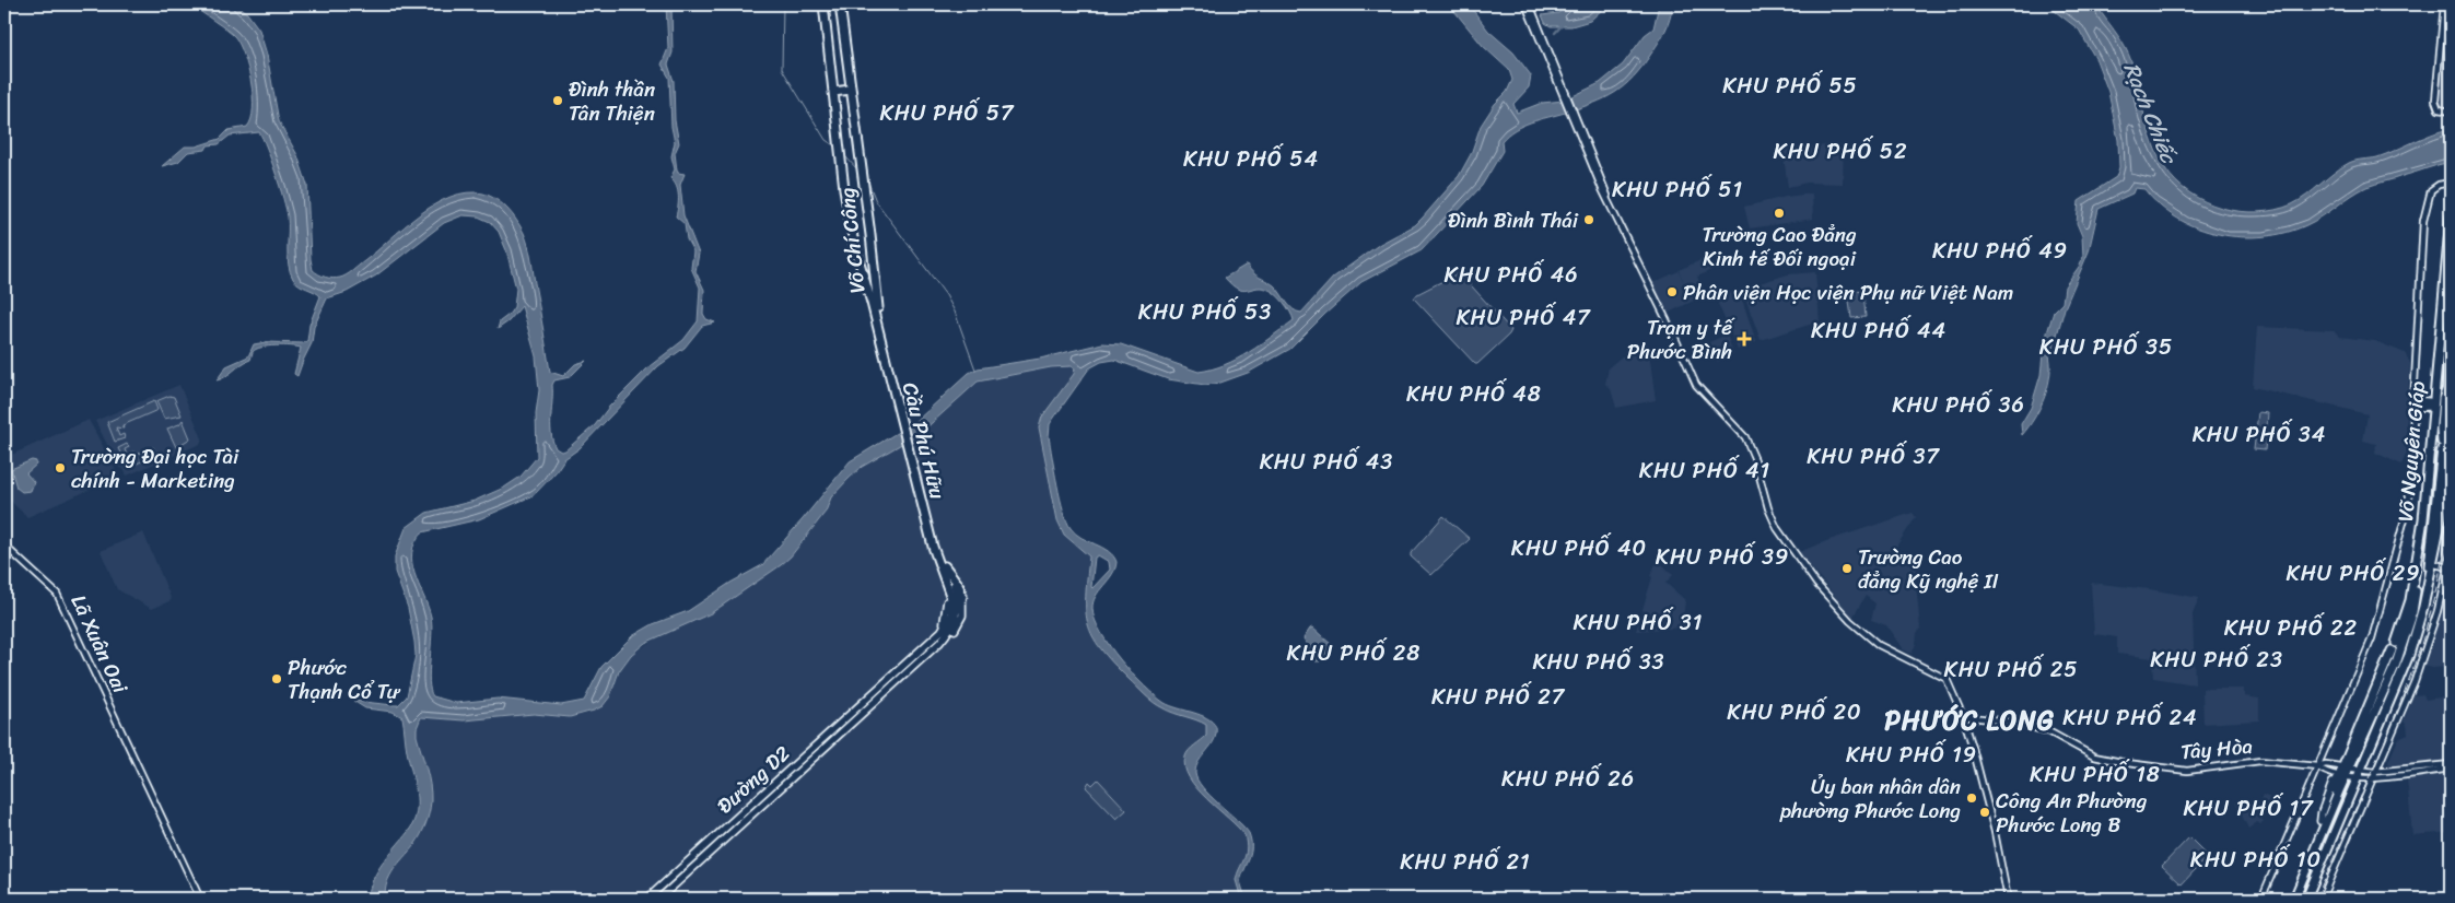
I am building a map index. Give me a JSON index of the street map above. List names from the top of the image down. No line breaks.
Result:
{"streets":{"highway":["Võ Chí Công","Cầu Phú Hữu","Võ Nguyên Giáp"],"main road":["Lã Xuân Oai","Tây Hòa","Đường D2"]},"crossings":[["Võ Chí Công","Cầu Phú Hữu"],["Võ Nguyên Giáp","Tây Hòa"]],"districts":["KHU PHỐ 55","KHU PHỐ 57","KHU PHỐ 52","KHU PHỐ 54","KHU PHỐ 51","KHU PHỐ 49","KHU PHỐ 46","KHU PHỐ 53","KHU PHỐ 47","KHU PHỐ 44","KHU PHỐ 35","KHU PHỐ 48","KHU PHỐ 36","KHU PHỐ 34","KHU PHỐ 37","KHU PHỐ 43","KHU PHỐ 41","KHU PHỐ 40","KHU PHỐ 39","KHU PHỐ 29","KHU PHỐ 31","KHU PHỐ 22","KHU PHỐ 28","KHU PHỐ 23","KHU PHỐ 33","KHU PHỐ 25","KHU PHỐ 27","KHU PHỐ 20","KHU PHỐ 24","PHƯỚC LONG","KHU PHỐ 19","KHU PHỐ 18","KHU PHỐ 26","KHU PHỐ 17","KHU PHỐ 10","KHU PHỐ 21"],"water":["Rạch Chiếc"],"places":{"other":["Đình thần Tân Thiện","Trường Cao Đẳng Kinh tế Đối ngoại","Đình Bình Thái","Phân viện Học viện Phụ nữ Việt Nam","Trường Đại học Tài chính - Marketing","Trường Cao đẳng Kỹ nghệ II","Phước Thạnh Cổ Tự","Ủy ban nhân dân phường Phước Long","Công An Phường Phước Long B"],"health":["Trạm y tế Phước Bình"]}}
